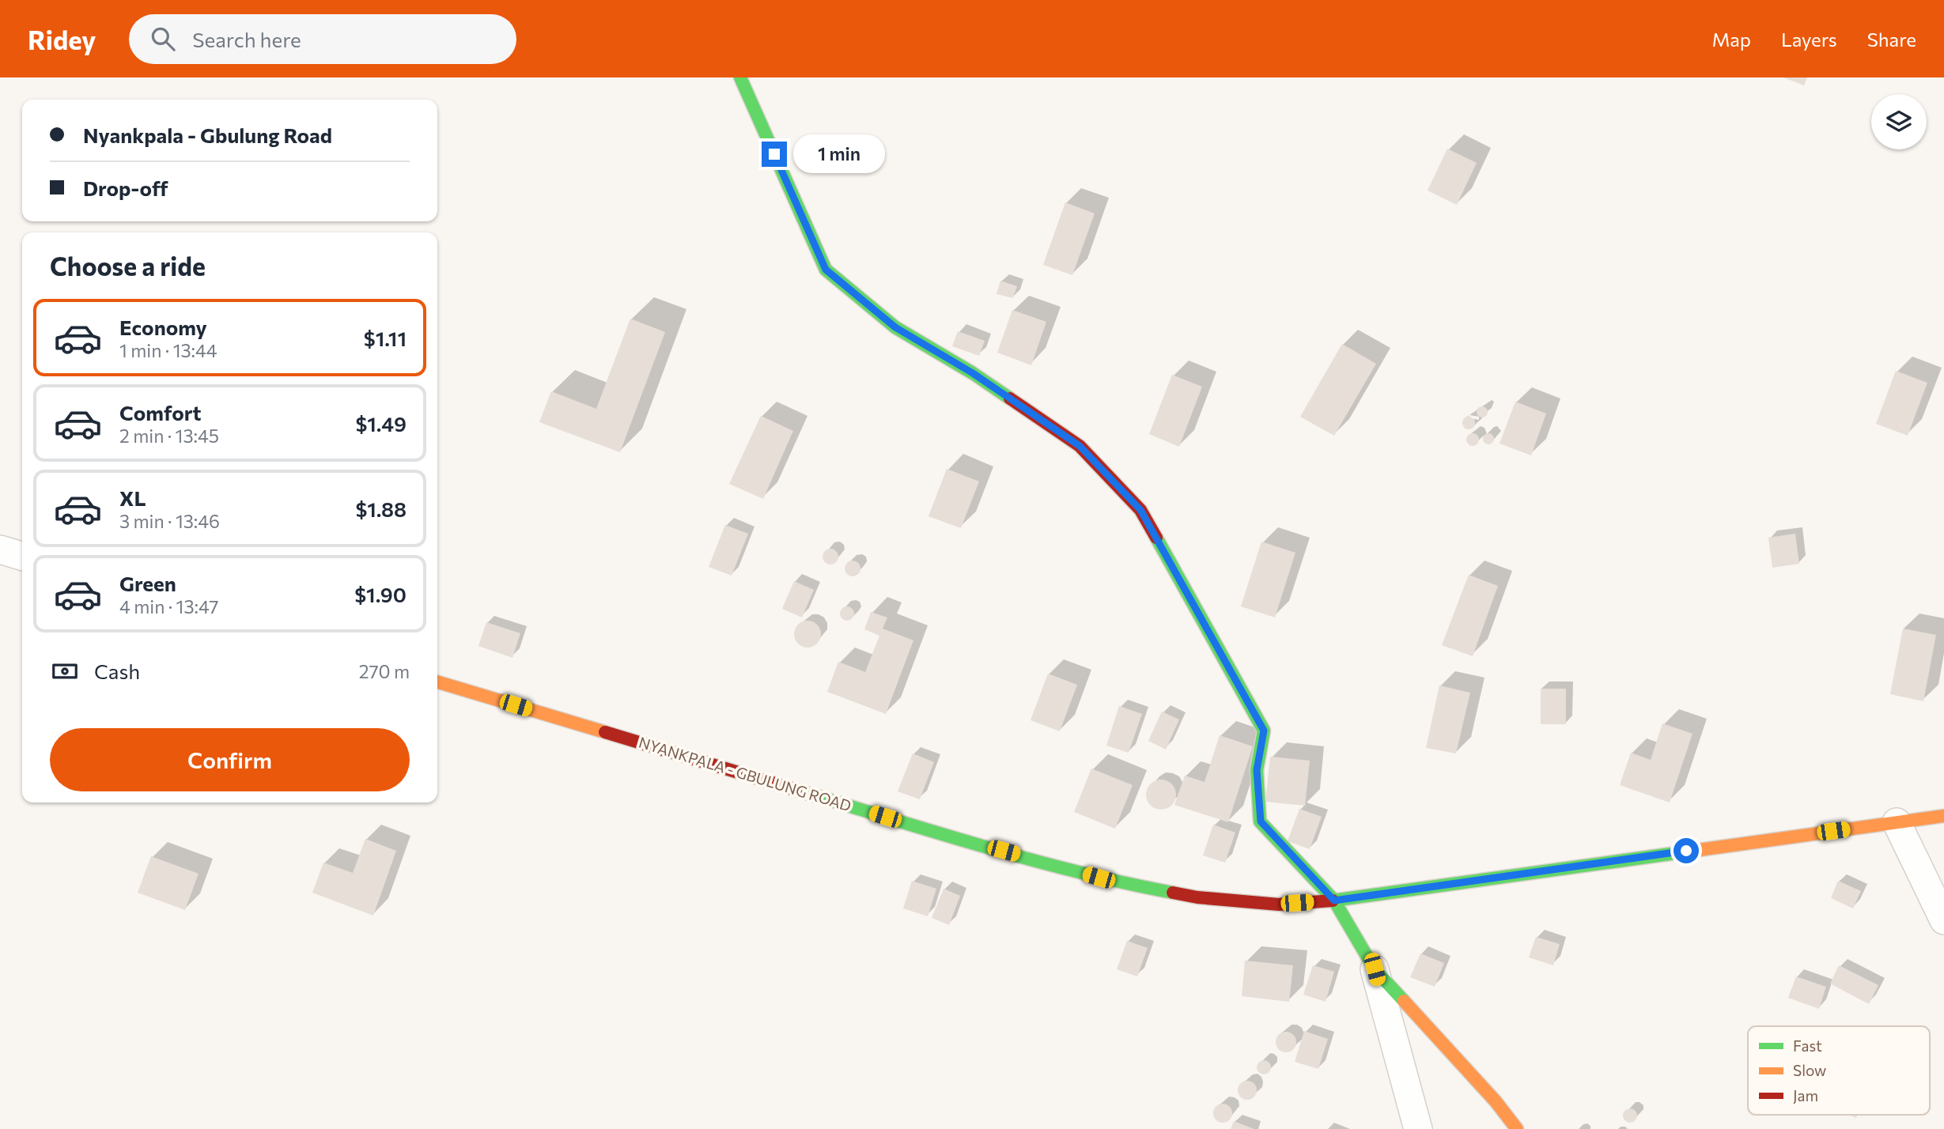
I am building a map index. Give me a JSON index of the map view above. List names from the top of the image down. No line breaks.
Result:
{"streets":{"street":["NYANKPALA - GBULUNG ROAD"]},"legend":["Fast","Slow","Jam"],"page":{"header":"Ridey","search":"Search here","nav":["Map","Layers","Share"],"banner":["Nyankpala - Gbulung Road","Drop-off"],"bubble":"1 min","heading":"Choose a ride","list":[{"name":"Economy","note":"1 min · 13:44","value":"$1.11"},{"name":"Comfort","note":"2 min · 13:45","value":"$1.49"},{"name":"XL","note":"3 min · 13:46","value":"$1.88"},{"name":"Green","note":"4 min · 13:47","value":"$1.90"}],"pay":["Cash","270 m"],"buttons":"Confirm"}}
